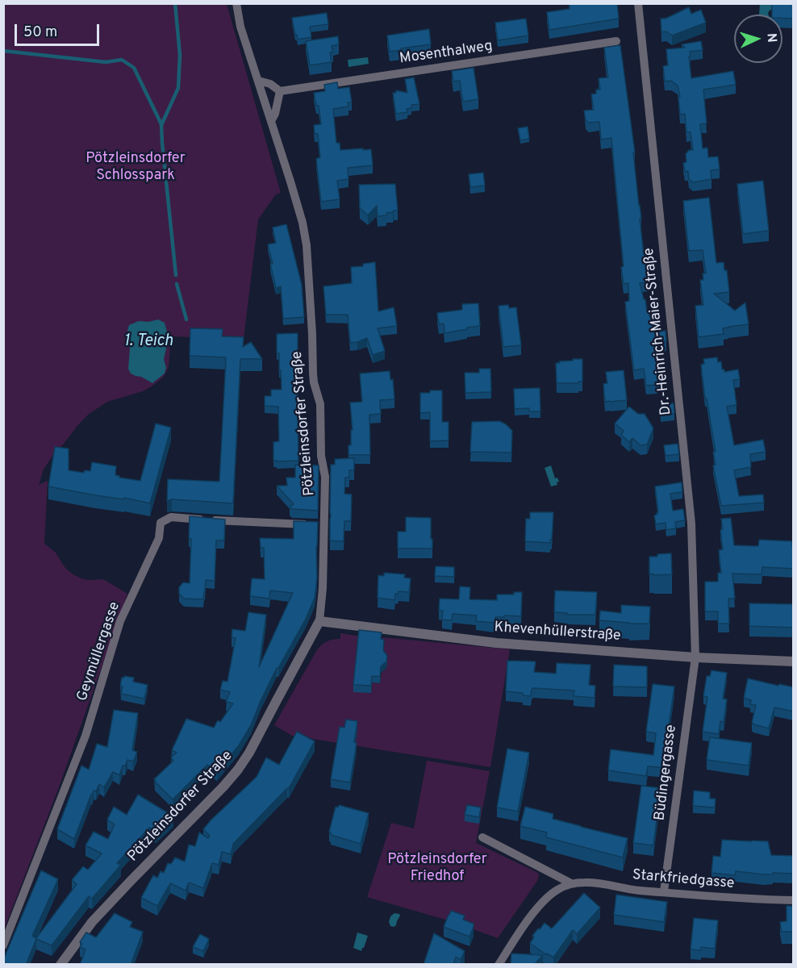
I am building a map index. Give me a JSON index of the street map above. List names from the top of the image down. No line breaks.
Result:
{"streets":{"street":["Mosenthalweg","Dr.-Heinrich-Maier-Straße","Pötzleinsdorfer Straße","Khevenhüllerstraße","Geymüllergasse","Büdingergasse","Starkfriedgasse"]},"crossings":[["Dr.-Heinrich-Maier-Straße","Khevenhüllerstraße"],["Dr.-Heinrich-Maier-Straße","Büdingergasse"],["Pötzleinsdorfer Straße","Khevenhüllerstraße"],["Pötzleinsdorfer Straße","Geymüllergasse"],["Khevenhüllerstraße","Büdingergasse"],["Büdingergasse","Starkfriedgasse"]],"water":["1. Teich"],"parks":["Pötzleinsdorfer Schlosspark","Pötzleinsdorfer Friedhof"],"scale_bar":"50 m","north":"right"}
